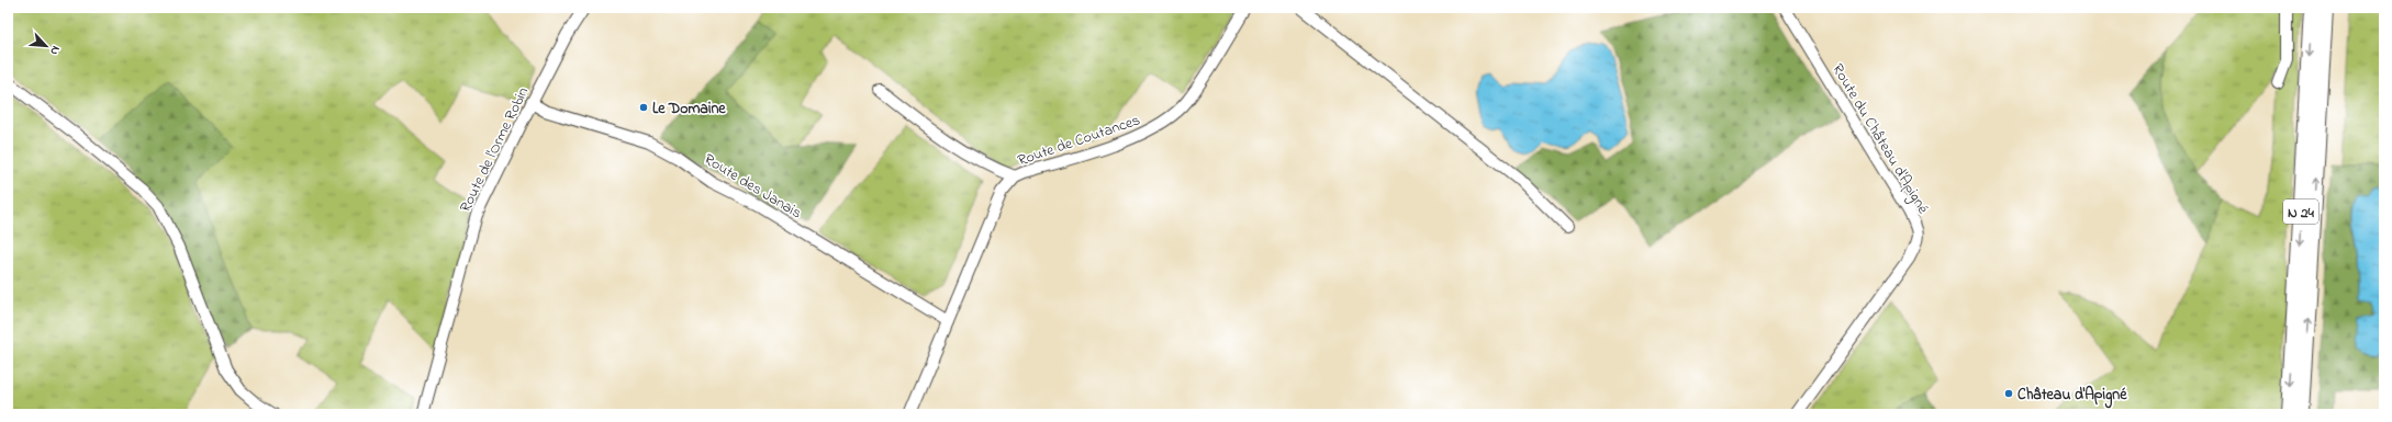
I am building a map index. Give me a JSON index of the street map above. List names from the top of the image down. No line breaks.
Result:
{"streets":{"highway":["N 24"],"street":["Route du Château d'Apigné","Route de Coutances","Route de l'Orme Robin","Route des Janais"]},"crossings":[["Route de Coutances","Route des Janais"],["Route de l'Orme Robin","Route des Janais"]],"places":["Le Domaine","Château d'Apigné"],"north":"bottom right"}
